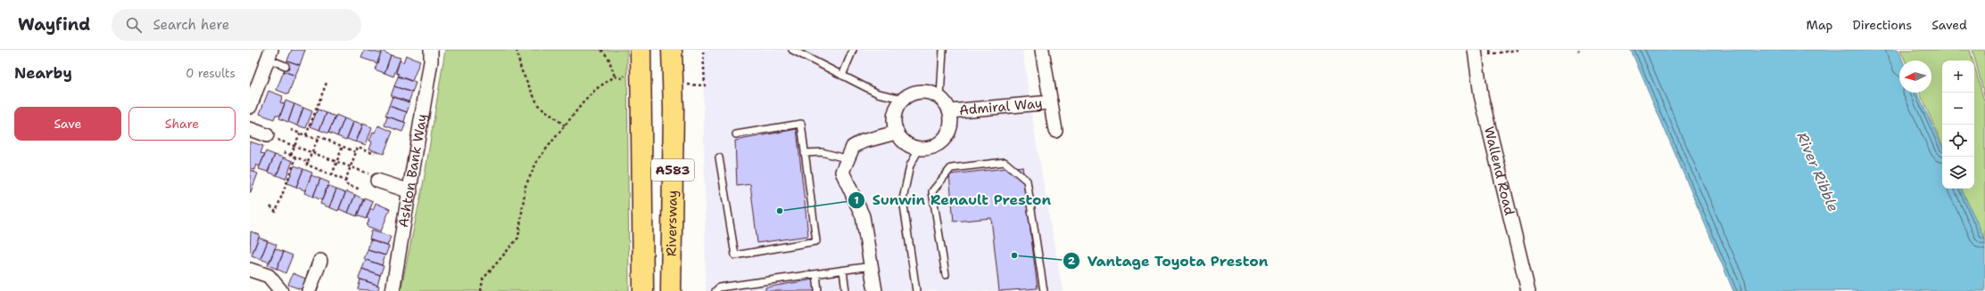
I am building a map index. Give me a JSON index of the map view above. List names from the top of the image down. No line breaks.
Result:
{"streets":{"highway":["A583","Riversway"],"street":["Admiral Way","Ashton Bank Way","Wallend Road"]},"crossings":[["A583","Riversway"]],"water":["River Ribble"],"places":["Sunwin Renault Preston","Vantage Toyota Preston"],"north":"left","page":{"header":"Wayfind","search":"Search here","nav":["Map","Directions","Saved"],"heading":["Nearby","0 results"],"map_buttons":["+","−"],"buttons":["Save","Share"]}}
